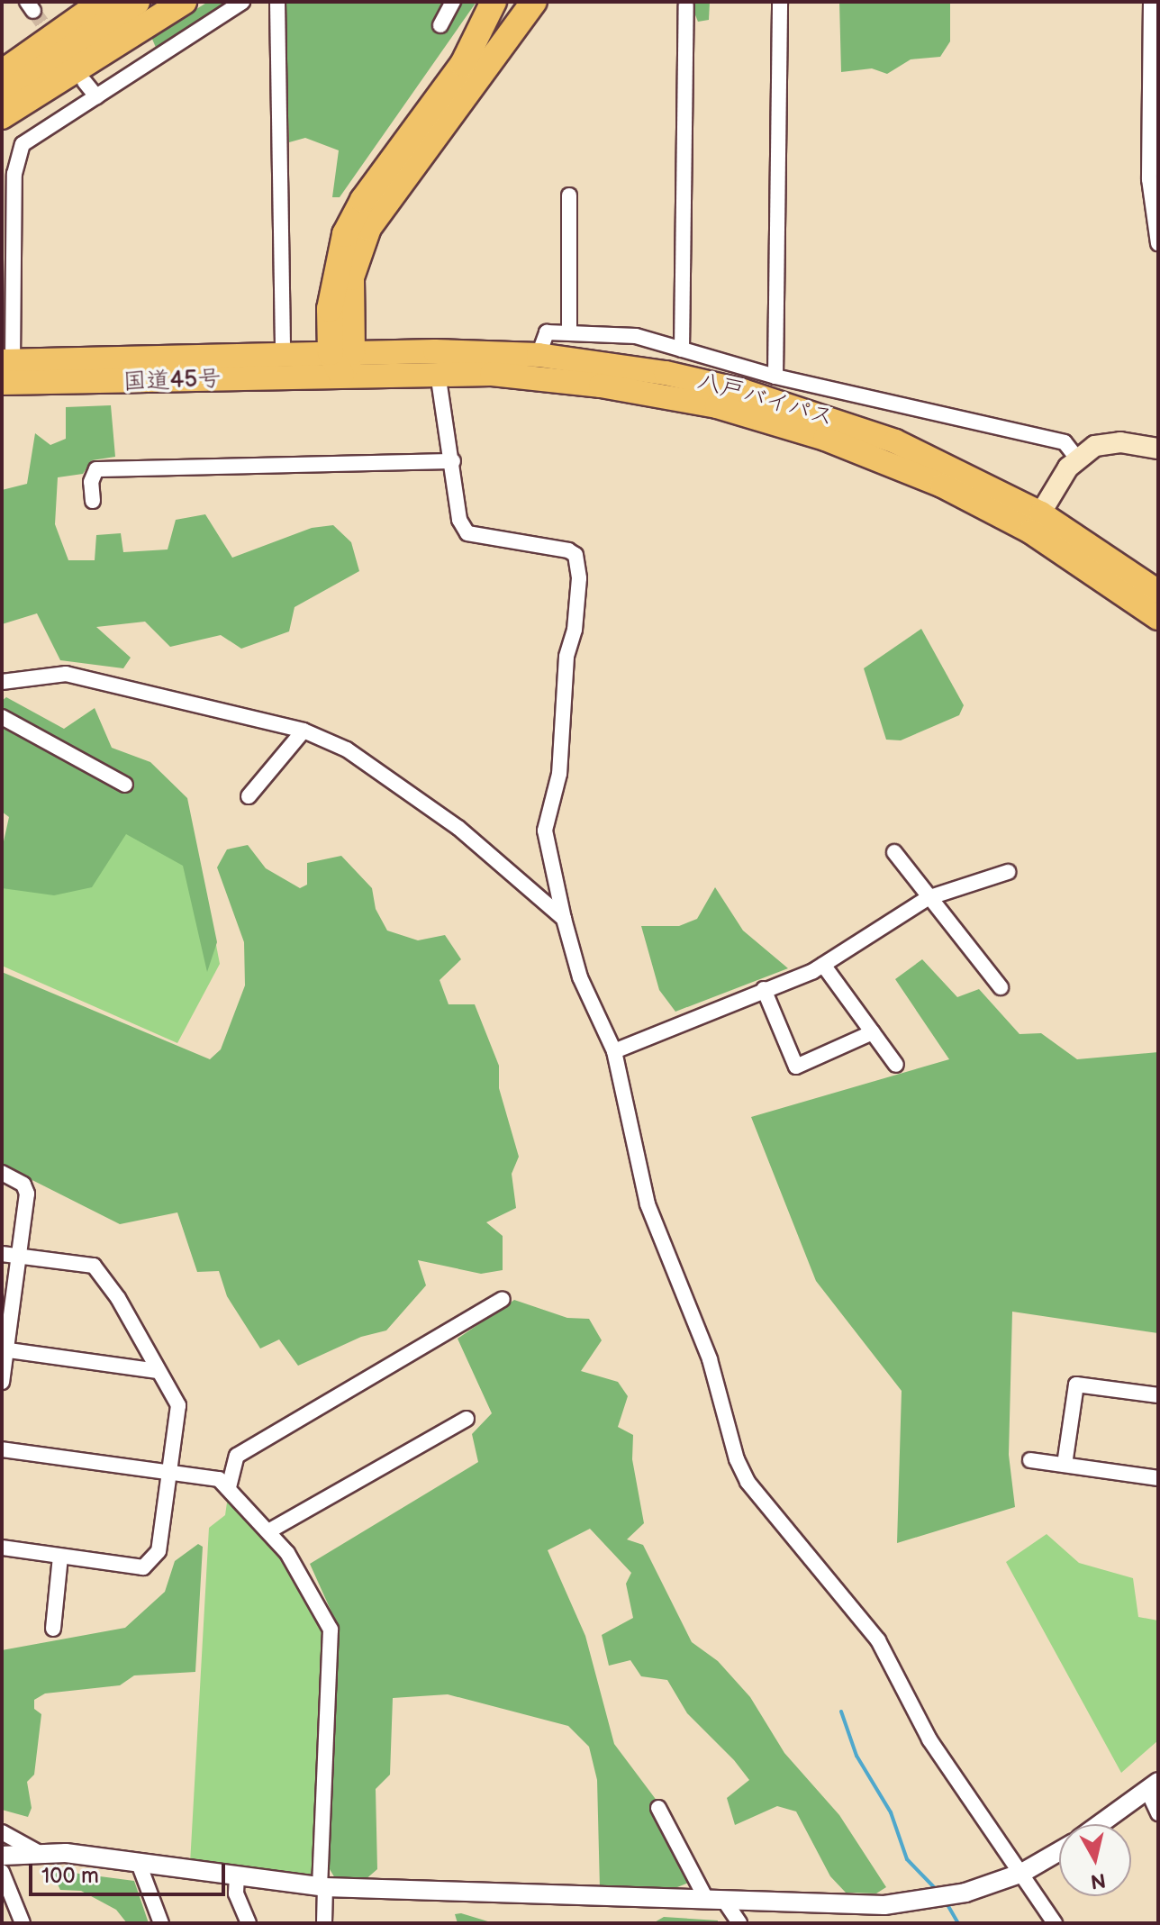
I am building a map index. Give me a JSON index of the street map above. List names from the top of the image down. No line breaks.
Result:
{"streets":{"highway":["国道45号","八戸バイパス"]},"crossings":[["国道45号","八戸バイパス"]],"scale_bar":"100 m","north":"bottom"}
